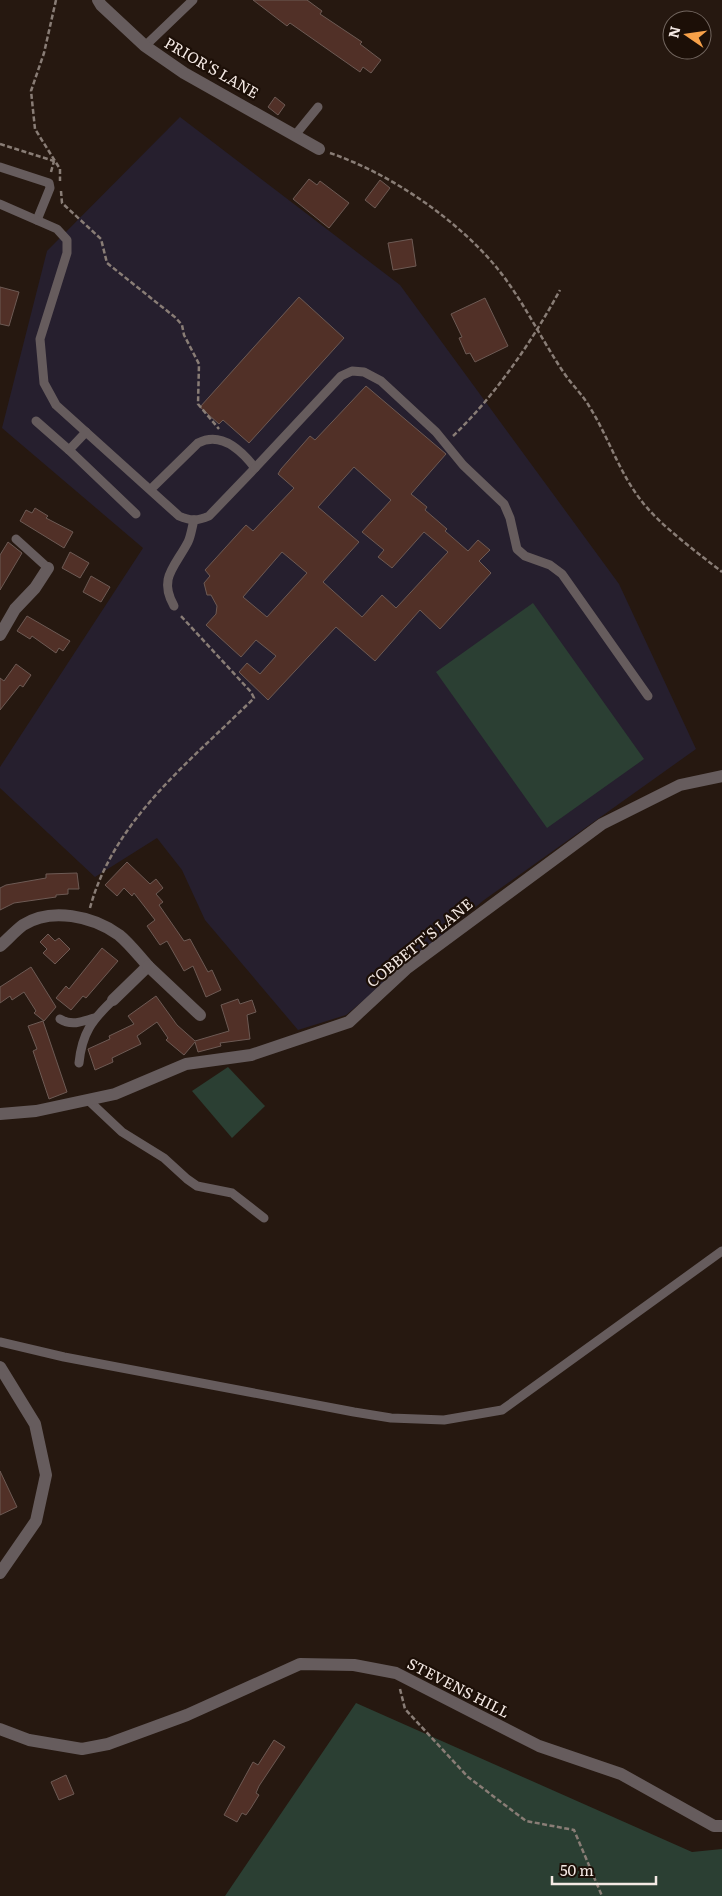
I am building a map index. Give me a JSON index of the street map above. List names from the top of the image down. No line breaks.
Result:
{"streets":{"street":["PRIOR'S LANE","COBBETT'S LANE","STEVENS HILL"]},"scale_bar":"50 m","north":"left"}
